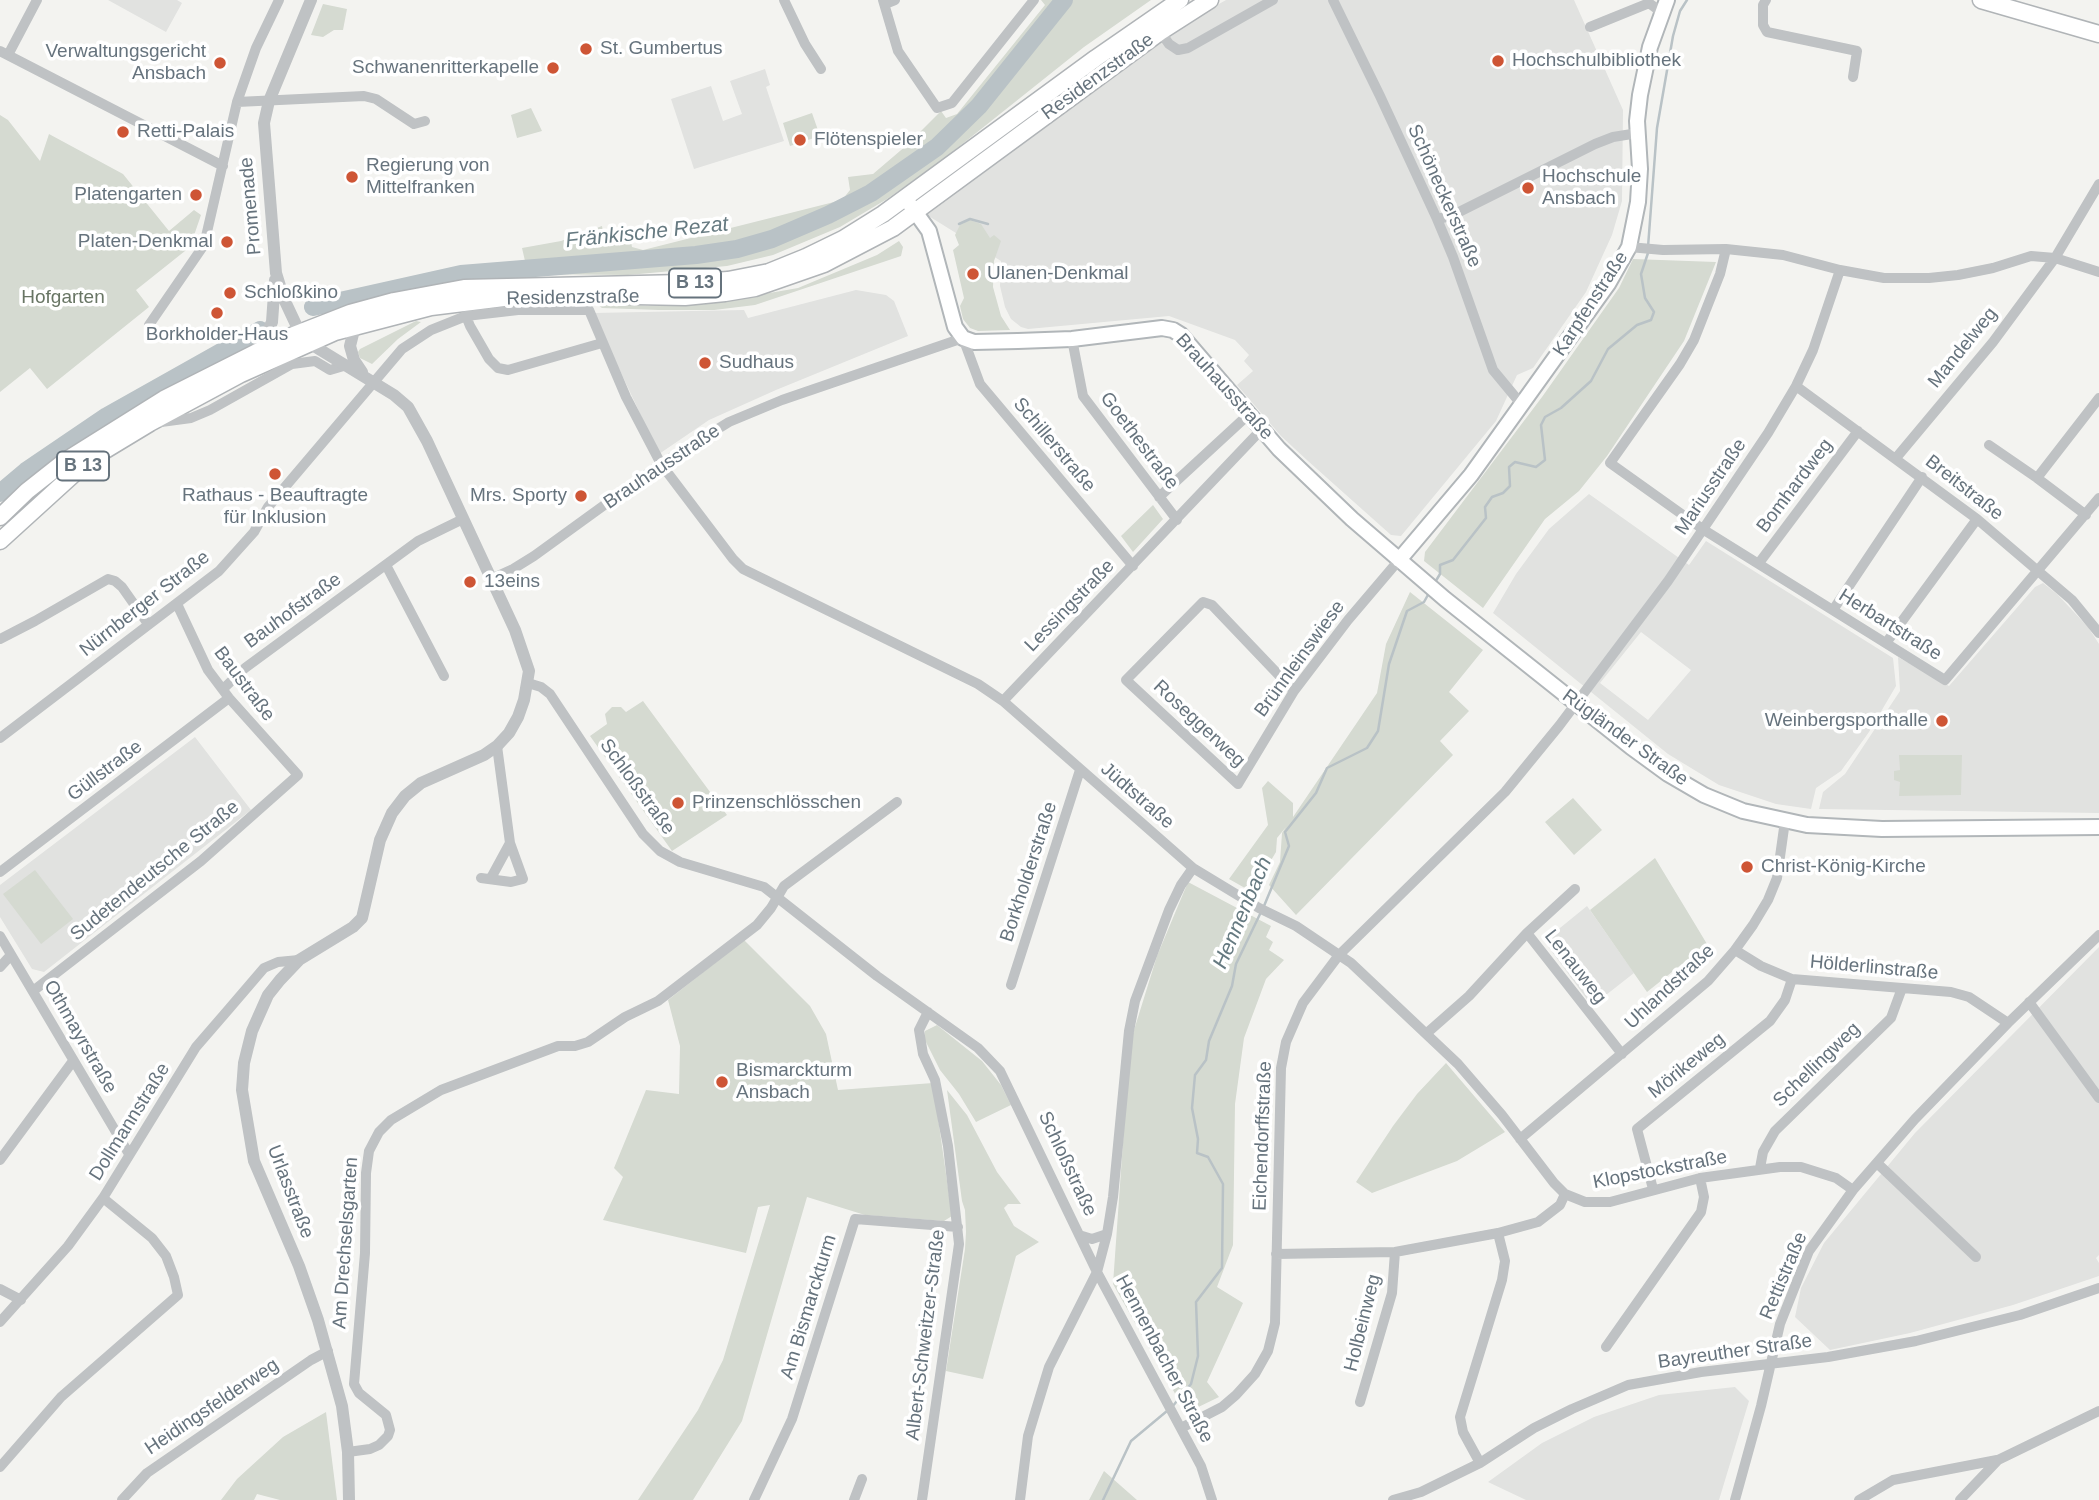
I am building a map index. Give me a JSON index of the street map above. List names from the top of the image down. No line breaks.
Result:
{"streets":{"main road":["Residenzstraße","B 13","Karpfenstraße","Brauhausstraße","Rügländer Straße"],"street":["Schöneckerstraße","Promenade","Mandelweg","Goethestraße","Schillerstraße","Bomhardweg","Mariusstraße","Breitstraße","Nürnberger Straße","Lessingstraße","Bauhofstraße","Herbartstraße","Brünnleinswiese","Baustraße","Roseggerweg","Güllstraße","Schloßstraße","Jüdtstraße","Sudetendeutsche Straße","Borkholderstraße","Lenauweg","Hölderlinstraße","Uhlandstraße","Othmayrstraße","Schellingweg","Mörikeweg","Dollmannstraße","Eichendorffstraße","Klopstockstraße","Urlasstraße","Am Drechselsgarten","Rettistraße","Am Bismarckturm","Holbeinweg","Albert-Schweitzer-Straße","Bayreuther Straße","Hennenbacher Straße","Heidingsfelderweg"]},"crossings":[["Residenzstraße","Promenade"],["Schöneckerstraße","Karpfenstraße"],["Karpfenstraße","Brauhausstraße"],["Karpfenstraße","Brünnleinswiese"],["Karpfenstraße","Rügländer Straße"],["Mandelweg","Breitstraße"],["Brauhausstraße","Goethestraße"],["Brauhausstraße","Schillerstraße"],["Brauhausstraße","Lessingstraße"],["Brauhausstraße","Brünnleinswiese"],["Brauhausstraße","Rügländer Straße"],["Brauhausstraße","Jüdtstraße"],["Goethestraße","Lessingstraße"],["Schillerstraße","Lessingstraße"],["Bomhardweg","Breitstraße"],["Bomhardweg","Herbartstraße"],["Mariusstraße","Breitstraße"],["Mariusstraße","Herbartstraße"],["Mariusstraße","Rügländer Straße"],["Mariusstraße","Eichendorffstraße"],["Breitstraße","Herbartstraße"],["Nürnberger Straße","Baustraße"],["Nürnberger Straße","Jüdtstraße"],["Lessingstraße","Jüdtstraße"],["Bauhofstraße","Baustraße"],["Bauhofstraße","Güllstraße"],["Brünnleinswiese","Roseggerweg"],["Brünnleinswiese","Rügländer Straße"],["Baustraße","Güllstraße"],["Baustraße","Sudetendeutsche Straße"],["Rügländer Straße","Uhlandstraße"],["Rügländer Straße","Eichendorffstraße"],["Schloßstraße","Urlasstraße"],["Schloßstraße","Am Drechselsgarten"],["Schloßstraße","Albert-Schweitzer-Straße"],["Schloßstraße","Hennenbacher Straße"],["Jüdtstraße","Borkholderstraße"],["Jüdtstraße","Lenauweg"],["Jüdtstraße","Uhlandstraße"],["Jüdtstraße","Eichendorffstraße"],["Jüdtstraße","Klopstockstraße"],["Jüdtstraße","Hennenbacher Straße"],["Sudetendeutsche Straße","Othmayrstraße"],["Lenauweg","Uhlandstraße"],["Hölderlinstraße","Uhlandstraße"],["Hölderlinstraße","Schellingweg"],["Hölderlinstraße","Mörikeweg"],["Hölderlinstraße","Rettistraße"],["Othmayrstraße","Dollmannstraße"],["Schellingweg","Klopstockstraße"],["Mörikeweg","Klopstockstraße"],["Dollmannstraße","Urlasstraße"],["Eichendorffstraße","Hennenbacher Straße"],["Klopstockstraße","Rettistraße"],["Urlasstraße","Am Drechselsgarten"],["Urlasstraße","Heidingsfelderweg"],["Rettistraße","Bayreuther Straße"],["Am Bismarckturm","Albert-Schweitzer-Straße"]],"water":["Fränkische Rezat","Hennenbach"],"parks":["Hofgarten"],"places":["St. Gumbertus","Hochschulbibliothek","Verwaltungsgericht Ansbach","Schwanenritterkapelle","Retti-Palais","Flötenspieler","Regierung von Mittelfranken","Hochschule Ansbach","Platengarten","Platen-Denkmal","Ulanen-Denkmal","Schloßkino","Borkholder-Haus","Sudhaus","Rathaus - Beauftragte für Inklusion","Mrs. Sporty","13eins","Weinbergsporthalle","Prinzenschlösschen","Christ-König-Kirche","Bismarckturm Ansbach"]}
